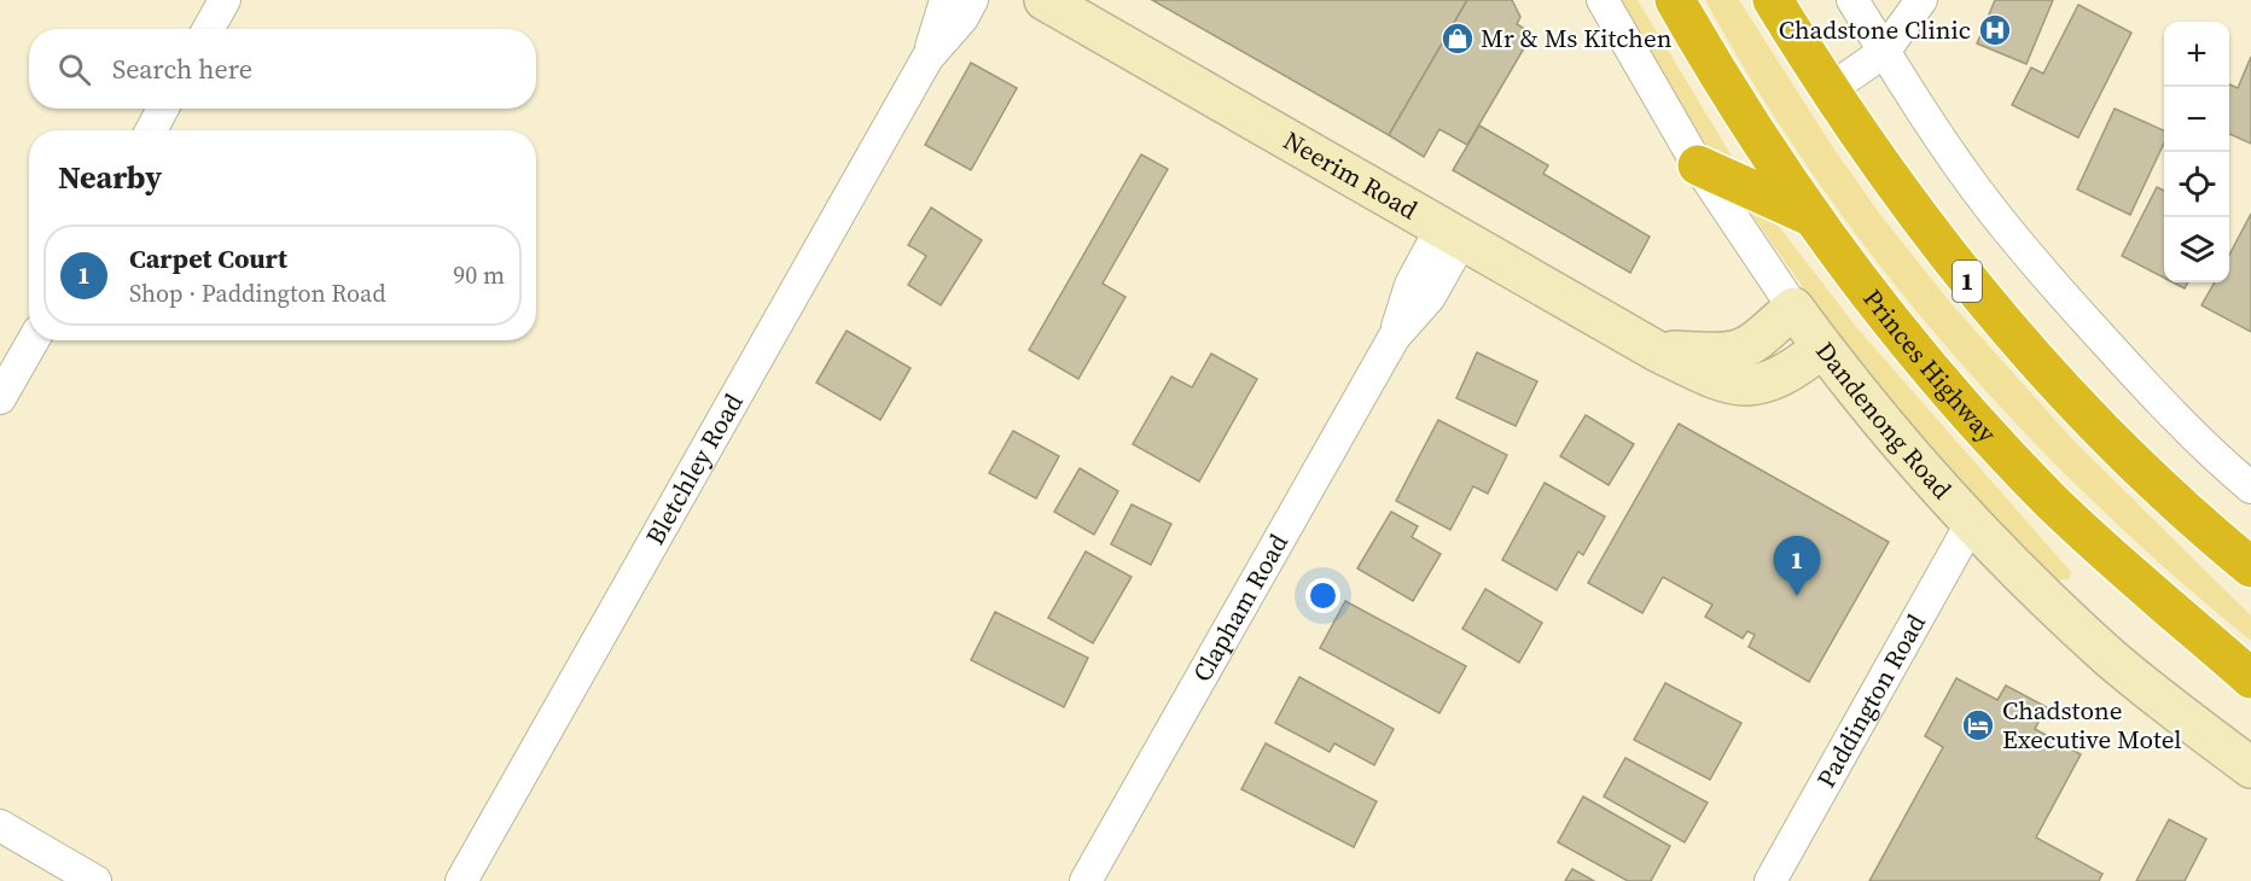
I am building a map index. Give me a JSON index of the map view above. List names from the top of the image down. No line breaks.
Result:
{"streets":{"highway":["1","Princes Highway"],"street":["Neerim Road","Dandenong Road","Bletchley Road","Clapham Road","Paddington Road"]},"crossings":[["Neerim Road","Dandenong Road"],["Neerim Road","Clapham Road"],["Dandenong Road","Paddington Road"]],"places":{"hospital":["Chadstone Clinic"],"shop":["Mr & Ms Kitchen"],"hotel":["Chadstone Executive Motel"]},"page":{"map_buttons":["+","−"],"search":"Search here","heading":"Nearby","list":[{"mark":"1","name":"Carpet Court","note":"Shop · Paddington Road","value":"90 m"}],"pins":"1"}}
